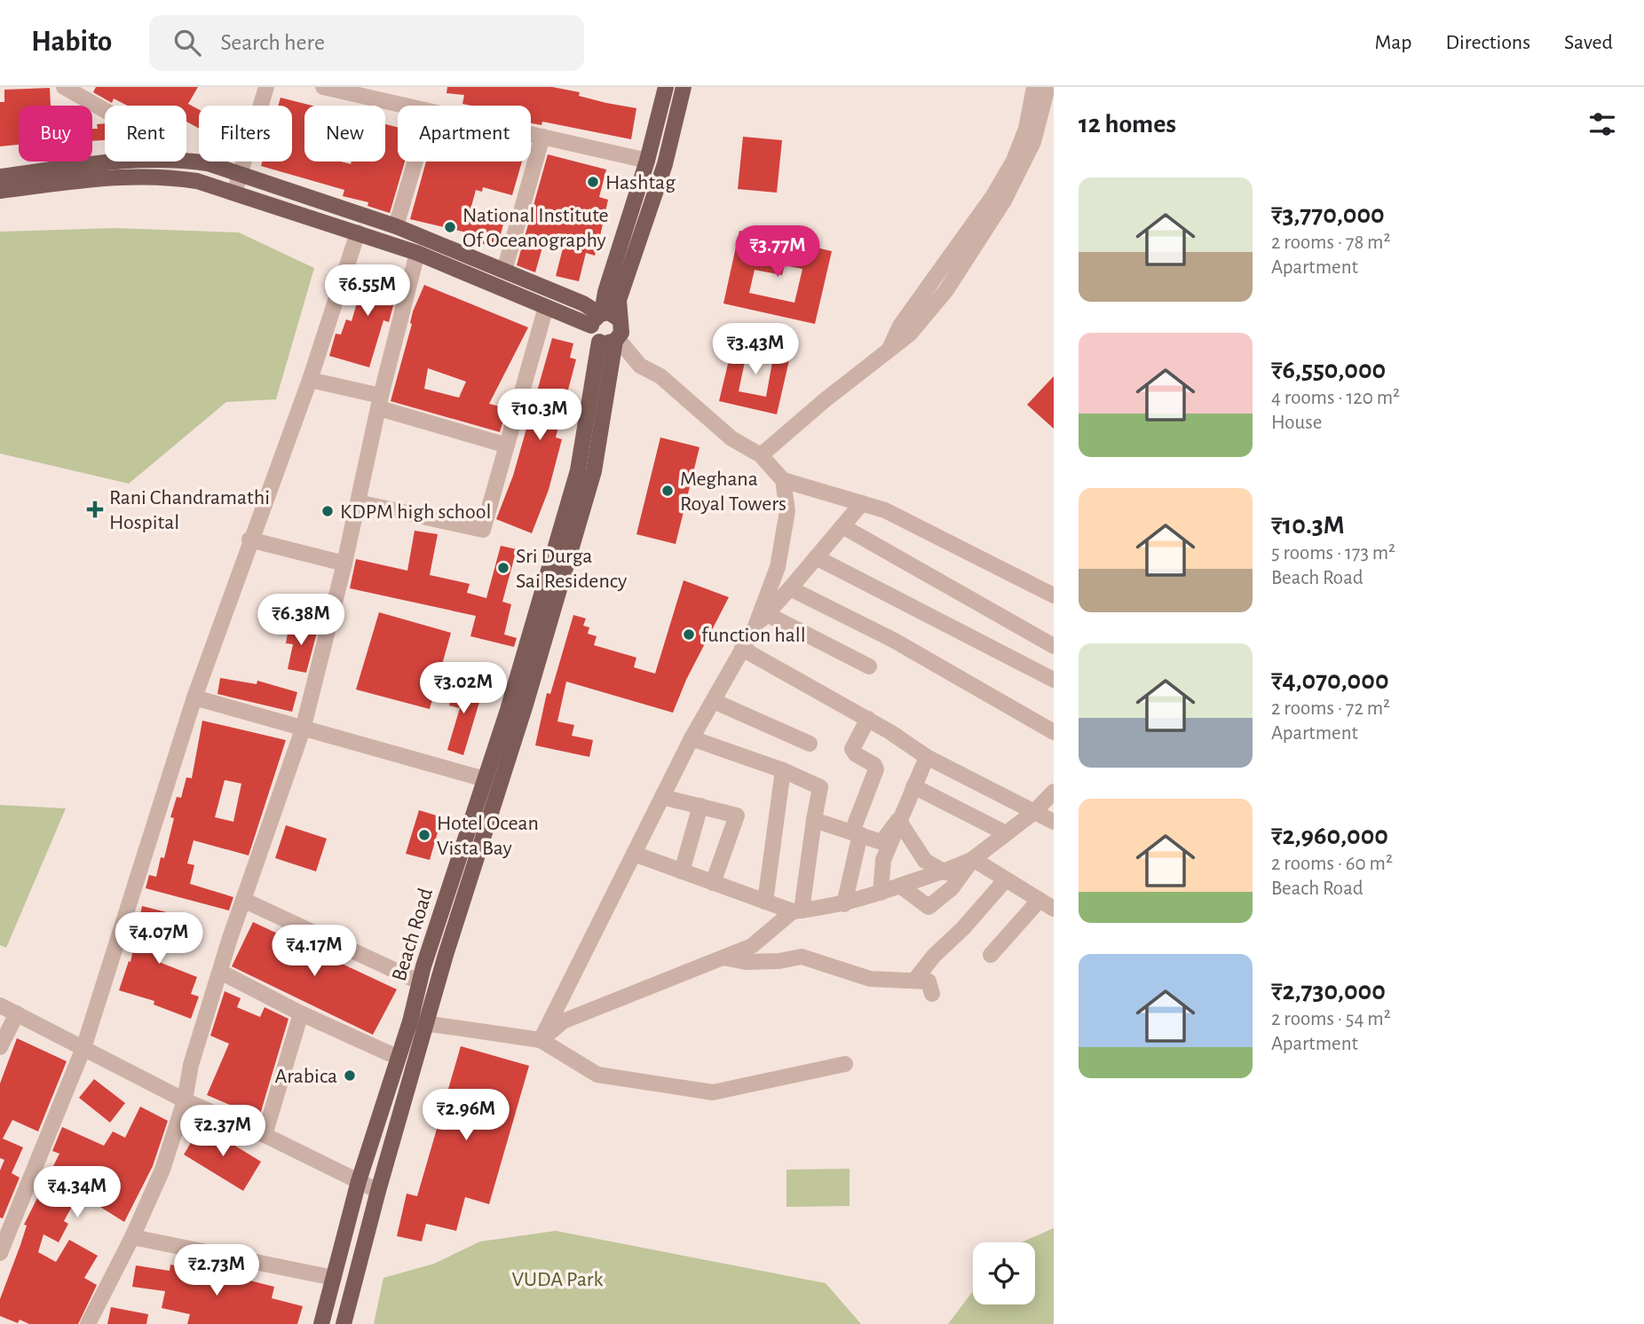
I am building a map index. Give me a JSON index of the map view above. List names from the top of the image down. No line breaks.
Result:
{"streets":{"main road":["Beach Road"]},"parks":["VUDA Park"],"places":{"other":["Hashtag","National Institute Of Oceanography","Meghana Royal Towers","KDPM high school","Sri Durga Sai Residency","function hall","Hotel Ocean Vista Bay","Arabica"],"health":["Rani Chandramathi Hospital"]},"page":{"header":"Habito","search":"Search here","nav":["Map","Directions","Saved"],"heading":"12 homes","chip":["Buy","Rent","Filters","New","Apartment"],"list":[{"name":"₹3,770,000","note":"2 rooms · 78 m² · Apartment"},{"name":"₹6,550,000","note":"4 rooms · 120 m² · House"},{"name":"₹10.3M","note":"5 rooms · 173 m² · Beach Road"},{"name":"₹4,070,000","note":"2 rooms · 72 m² · Apartment"},{"name":"₹2,960,000","note":"2 rooms · 60 m² · Beach Road"},{"name":"₹2,730,000","note":"2 rooms · 54 m² · Apartment"}],"price":["₹3.77M","₹6.55M","₹3.43M","₹10.3M","₹6.38M","₹3.02M","₹4.07M","₹4.17M","₹2.96M","₹2.37M","₹4.34M","₹2.73M"]}}
